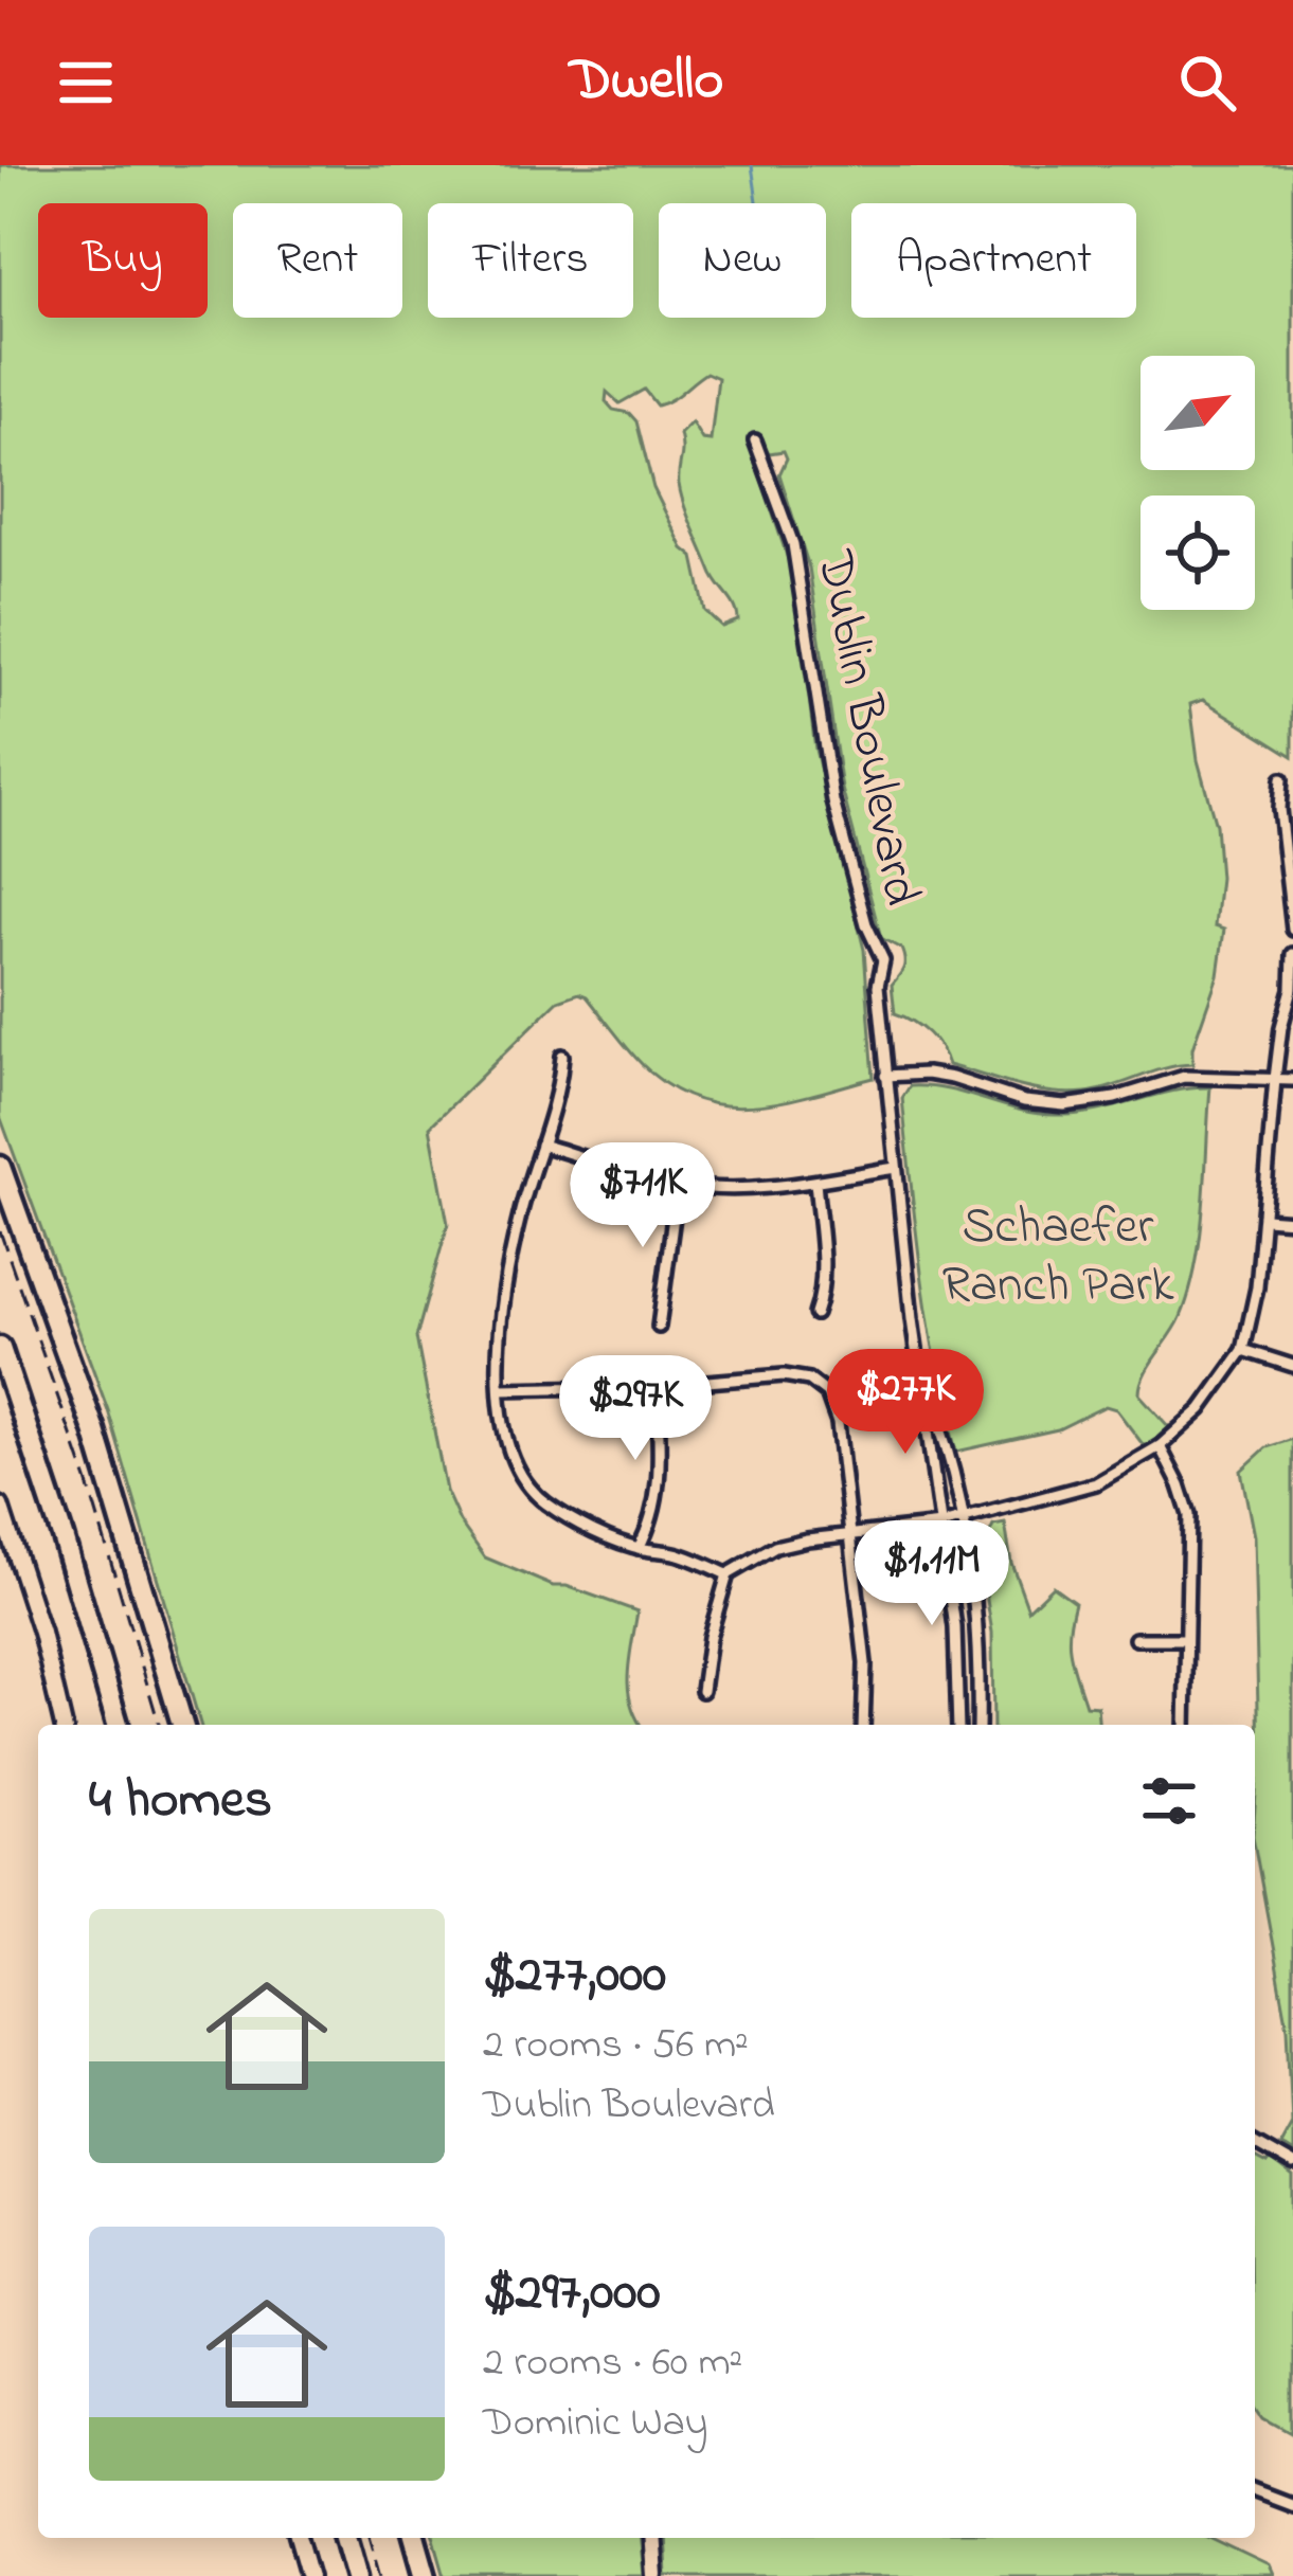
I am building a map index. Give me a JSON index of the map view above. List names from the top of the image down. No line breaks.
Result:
{"streets":{"street":["Dublin Boulevard"]},"parks":["Schaefer Ranch Park"],"north":"top right","page":{"header":"Dwello","chip":["Buy","Rent","Filters","New","Apartment"],"price":["$711K","$277K","$297K","$1.11M"],"heading":"4 homes","list":[{"name":"$277,000","note":"2 rooms · 56 m² · Dublin Boulevard"},{"name":"$297,000","note":"2 rooms · 60 m² · Dominic Way"}]}}
